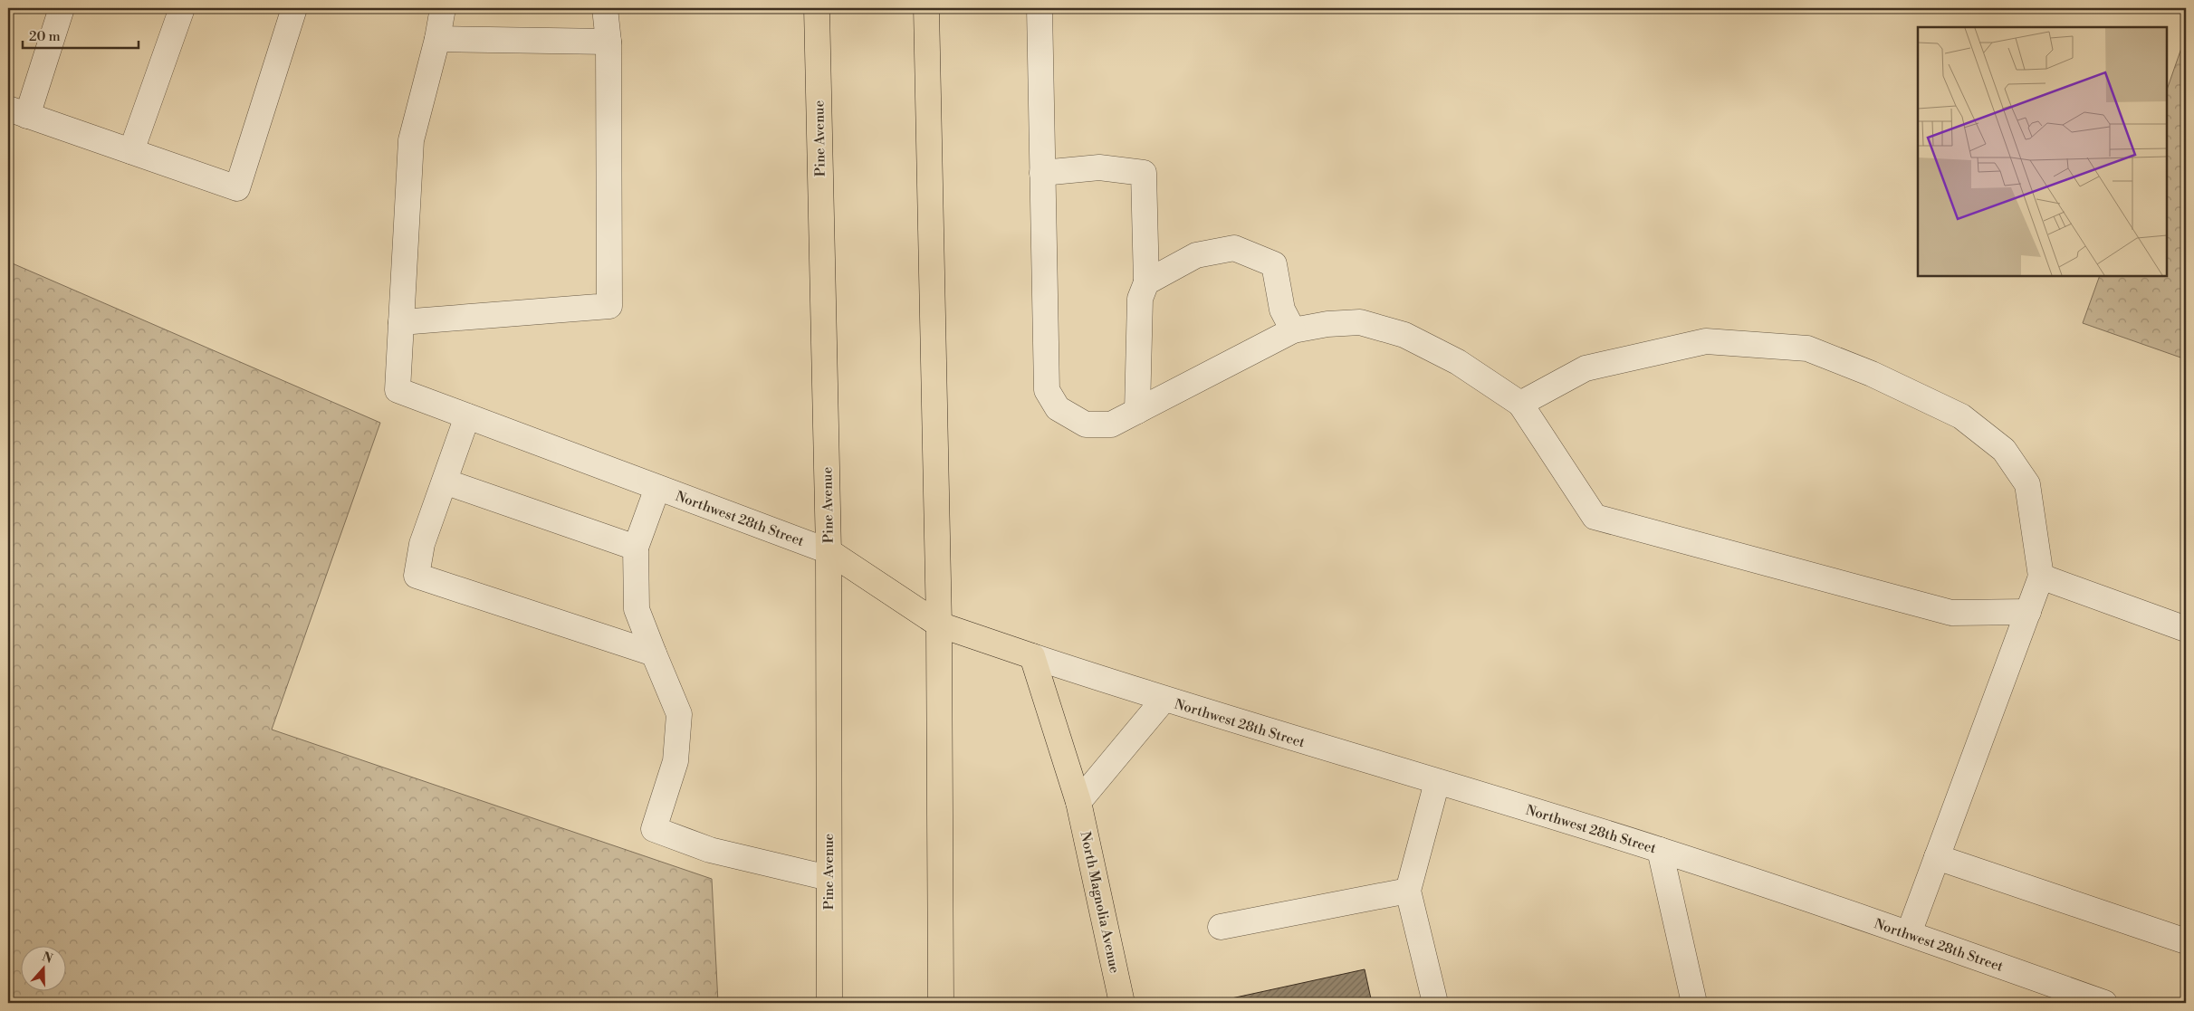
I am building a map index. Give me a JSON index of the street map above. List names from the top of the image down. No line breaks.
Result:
{"streets":{"main road":["Pine Avenue","Northwest 28th Street","North Magnolia Avenue"]},"crossings":[["Pine Avenue","Northwest 28th Street"],["Northwest 28th Street","North Magnolia Avenue"]],"scale_bar":"20 m","north":"top"}
